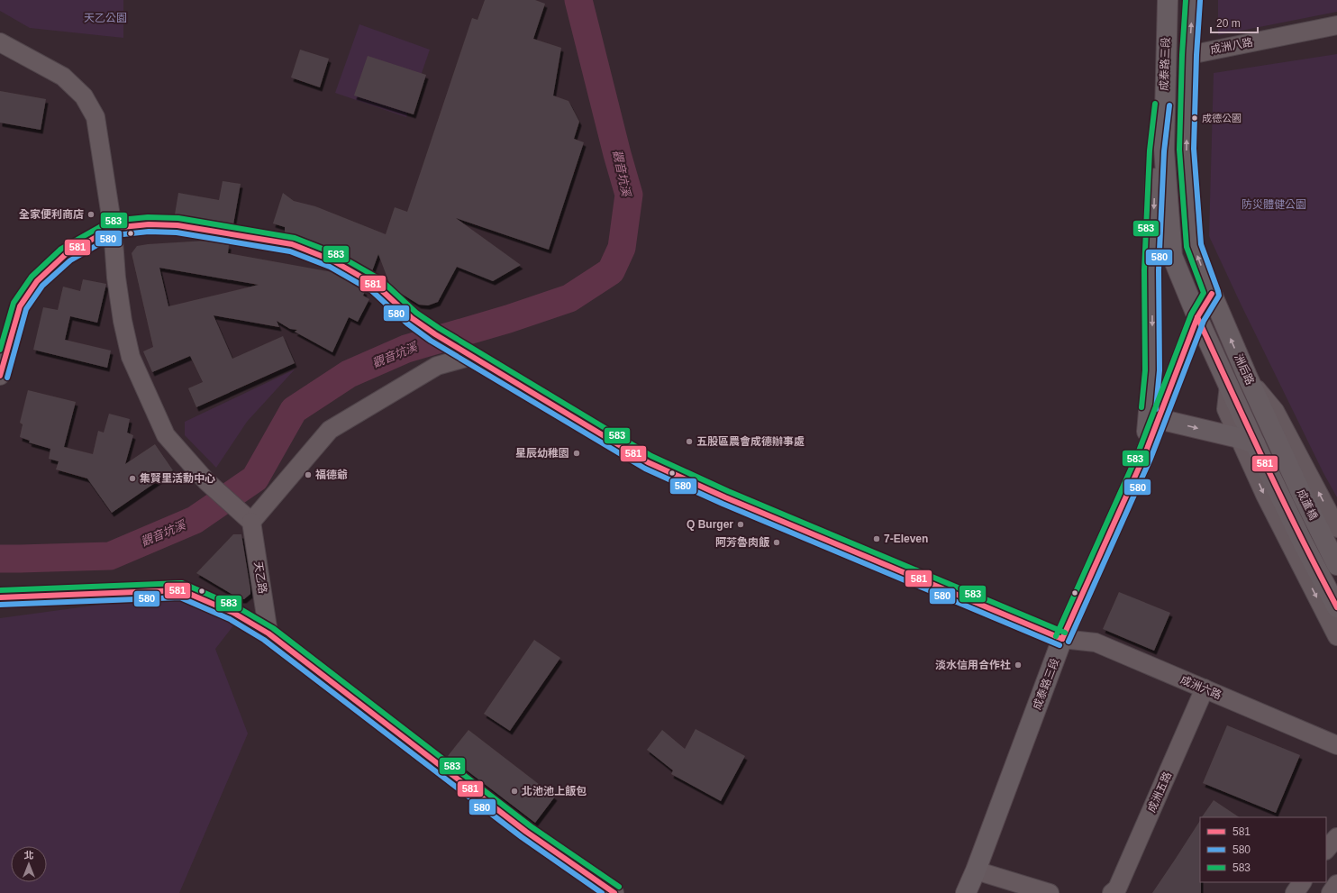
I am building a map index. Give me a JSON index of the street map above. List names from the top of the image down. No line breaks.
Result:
{"streets":{"main road":["成泰路三段","洲后路","成蘆橋"],"street":["成洲八路","天乙路","成洲六路","成洲五路"]},"crossings":[["成泰路三段","洲后路"],["成泰路三段","成洲六路"],["洲后路","成蘆橋"],["成洲六路","成洲五路"]],"water":["觀音坑溪"],"parks":["天乙公園","防災體健公園"],"places":["成德公園","全家便利商店","五股區農會成德辦事處","星辰幼稚園","福德爺","集賢里活動中心","Q Burger","7-Eleven","阿芳魯肉飯","淡水信用合作社","北池池上飯包"],"lines":["transit line 583","transit line 580","transit line 581"],"legend":["581","580","583"],"scale_bar":"20 m","north":"top"}
